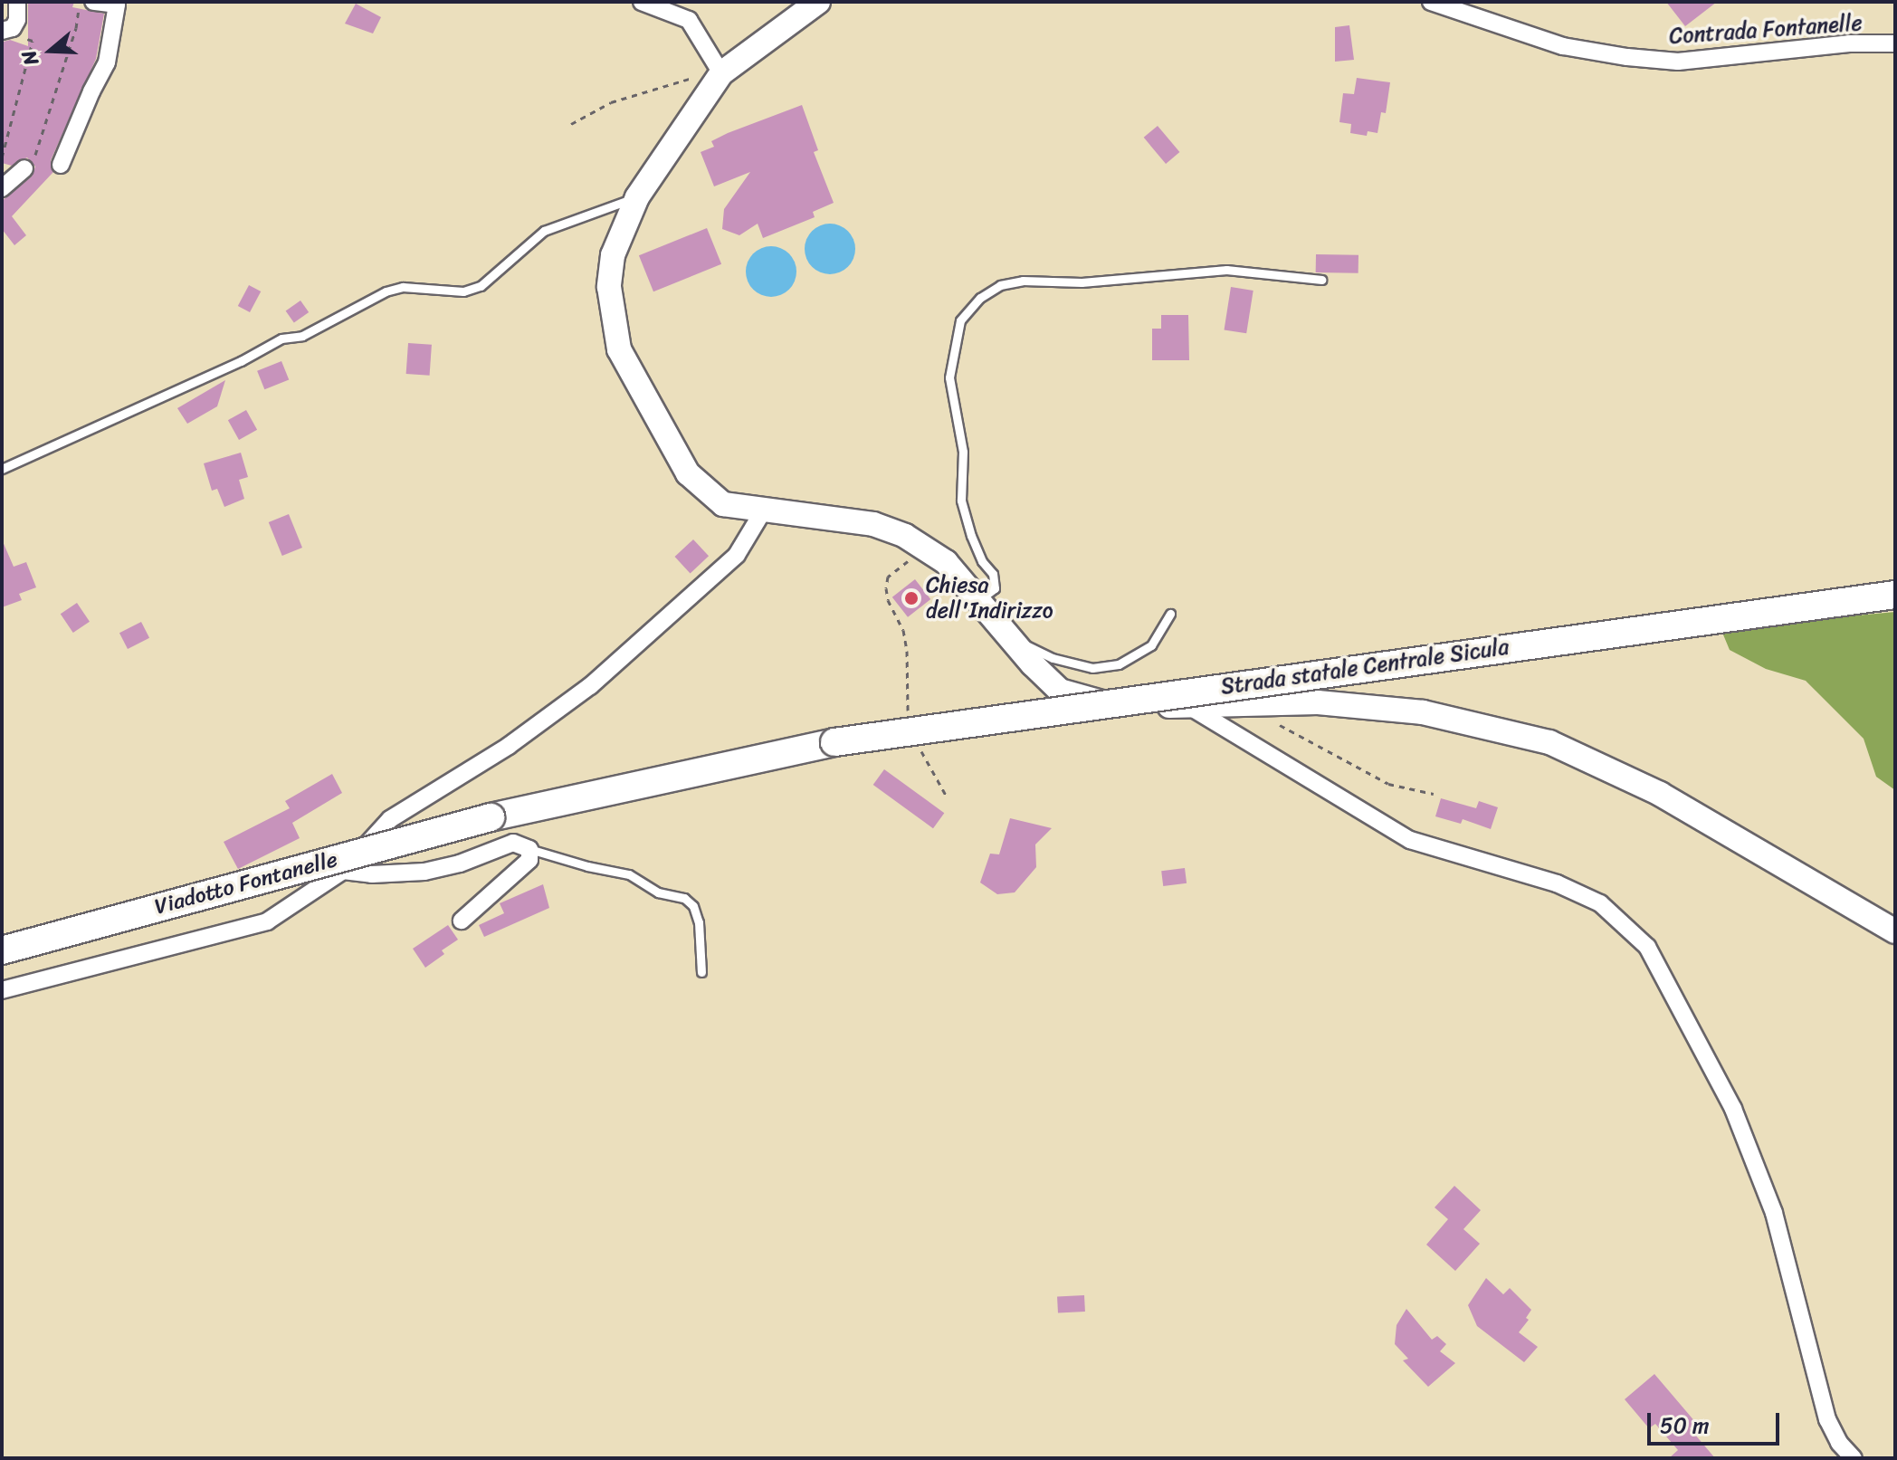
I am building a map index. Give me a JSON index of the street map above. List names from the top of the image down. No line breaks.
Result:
{"streets":{"main road":["Strada statale Centrale Sicula","Viadotto Fontanelle"],"street":["Contrada Fontanelle"]},"crossings":[["Strada statale Centrale Sicula","Viadotto Fontanelle"]],"places":["Chiesa dell'Indirizzo"],"scale_bar":"50 m","north":"left"}
